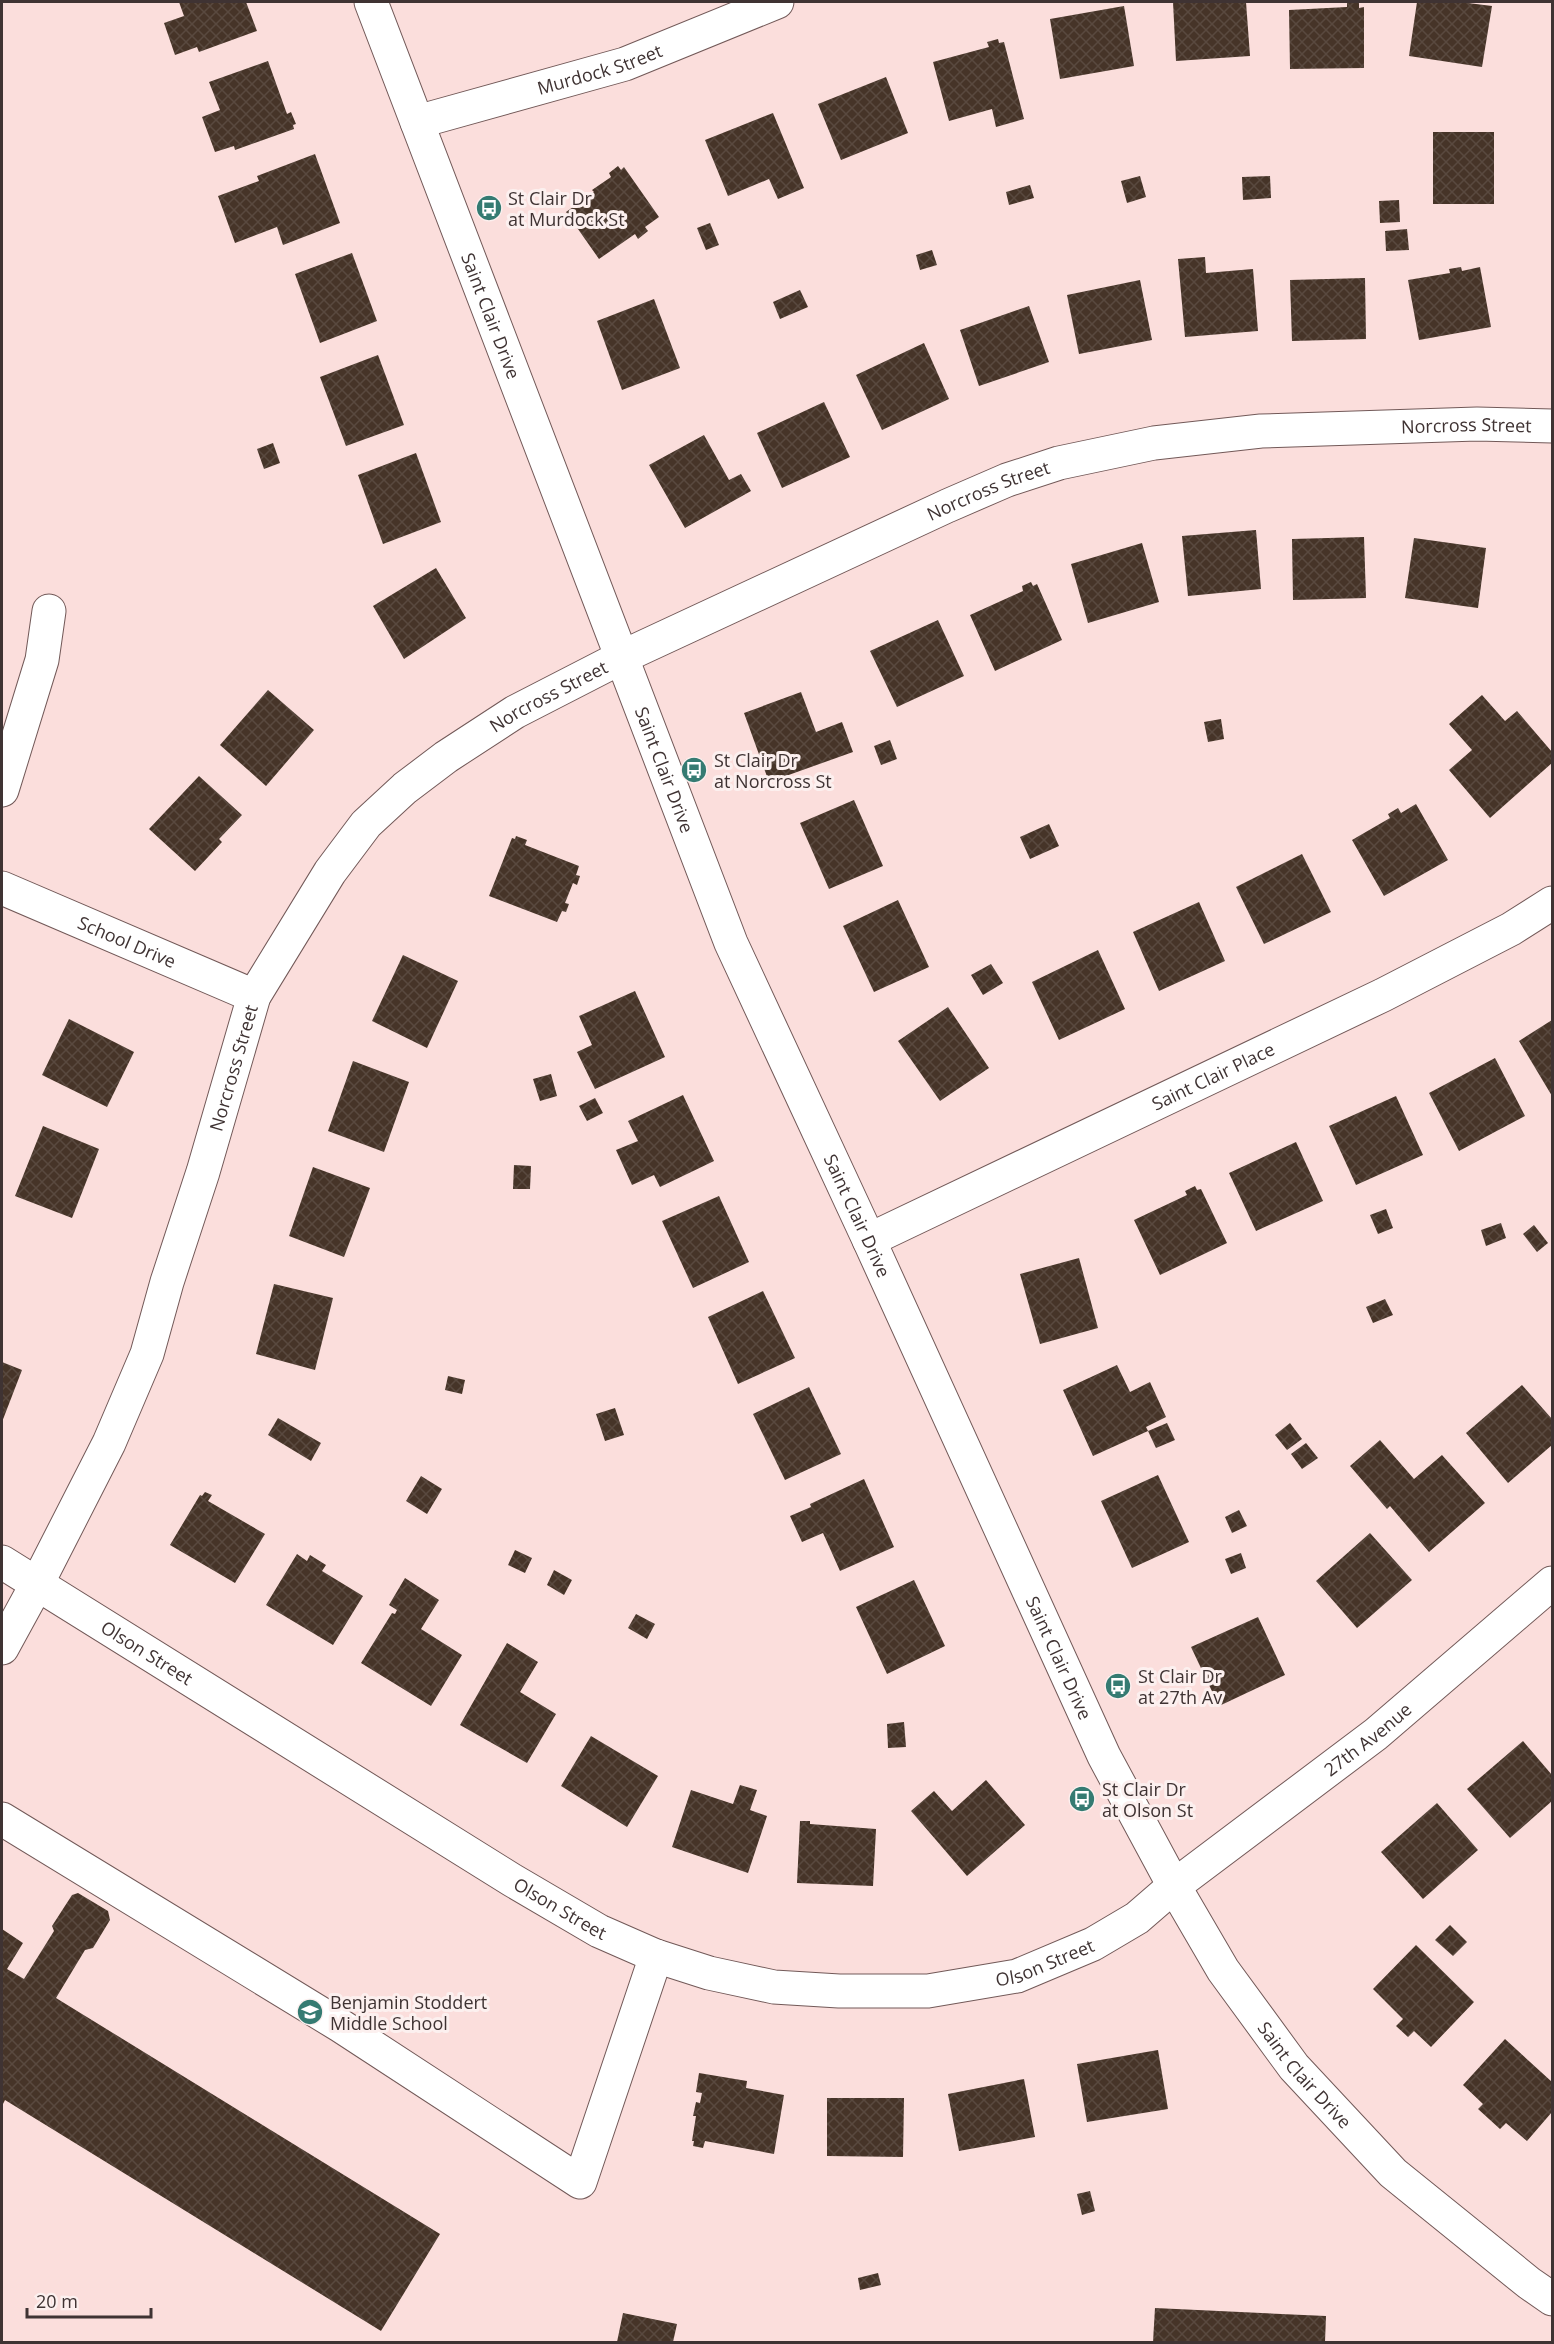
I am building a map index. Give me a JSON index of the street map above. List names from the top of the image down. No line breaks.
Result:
{"streets":{"street":["Murdock Street","Saint Clair Drive","Norcross Street","School Drive","Saint Clair Place","Olson Street","27th Avenue"]},"crossings":[["Murdock Street","Saint Clair Drive"],["Saint Clair Drive","Norcross Street"],["Saint Clair Drive","Saint Clair Place"],["Saint Clair Drive","Olson Street"],["Saint Clair Drive","27th Avenue"],["Norcross Street","School Drive"],["Norcross Street","Olson Street"],["Olson Street","27th Avenue"]],"places":{"bus stop":["St Clair Dr at Murdock St","St Clair Dr at Norcross St","St Clair Dr at 27th Av","St Clair Dr at Olson St"],"school or university":["Benjamin Stoddert Middle School"]},"scale_bar":"20 m"}
